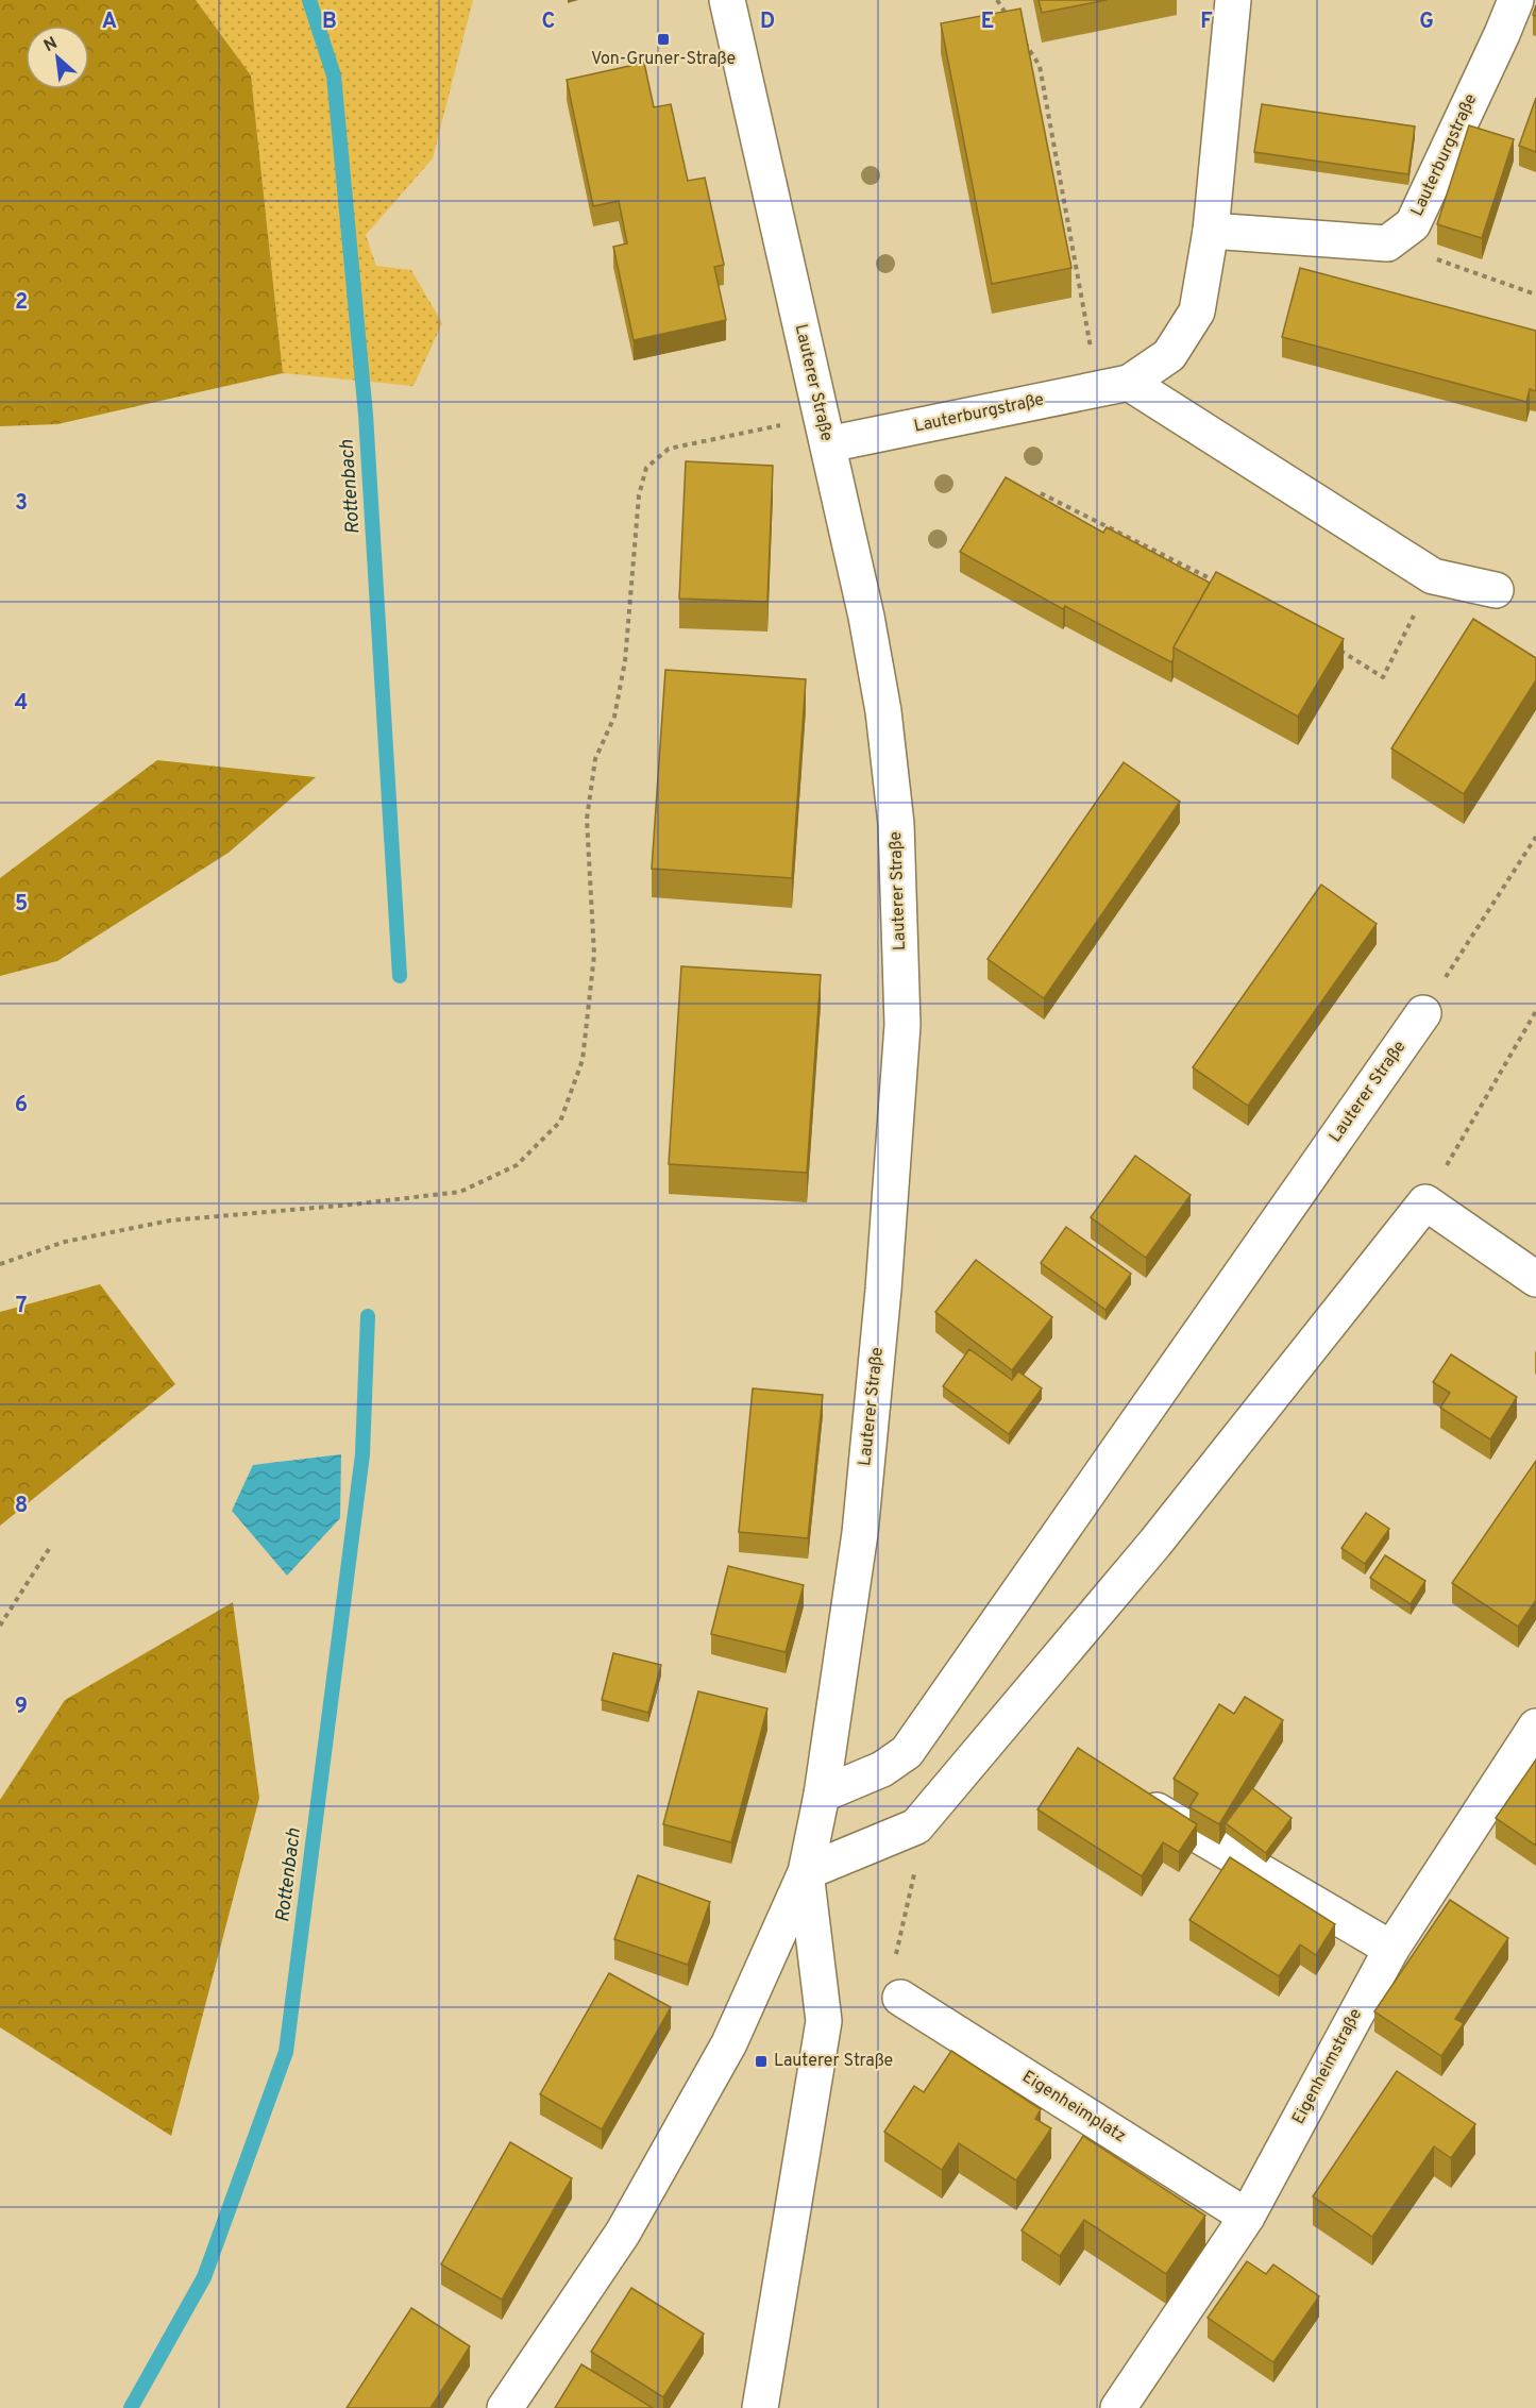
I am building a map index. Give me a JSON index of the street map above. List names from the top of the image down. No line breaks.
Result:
{"streets":{"street":["Lauterburgstraße","Lauterer Straße","Eigenheimstraße","Eigenheimplatz"]},"crossings":[["Lauterburgstraße","Lauterer Straße"],["Eigenheimstraße","Eigenheimplatz"]],"water":["Rottenbach"],"places":{"transit":["Von-Gruner-Straße","Lauterer Straße"]},"north":"top left","grid":{"columns":["A","B","C","D","E","F","G"],"rows":["2","3","4","5","6","7","8","9"]}}
